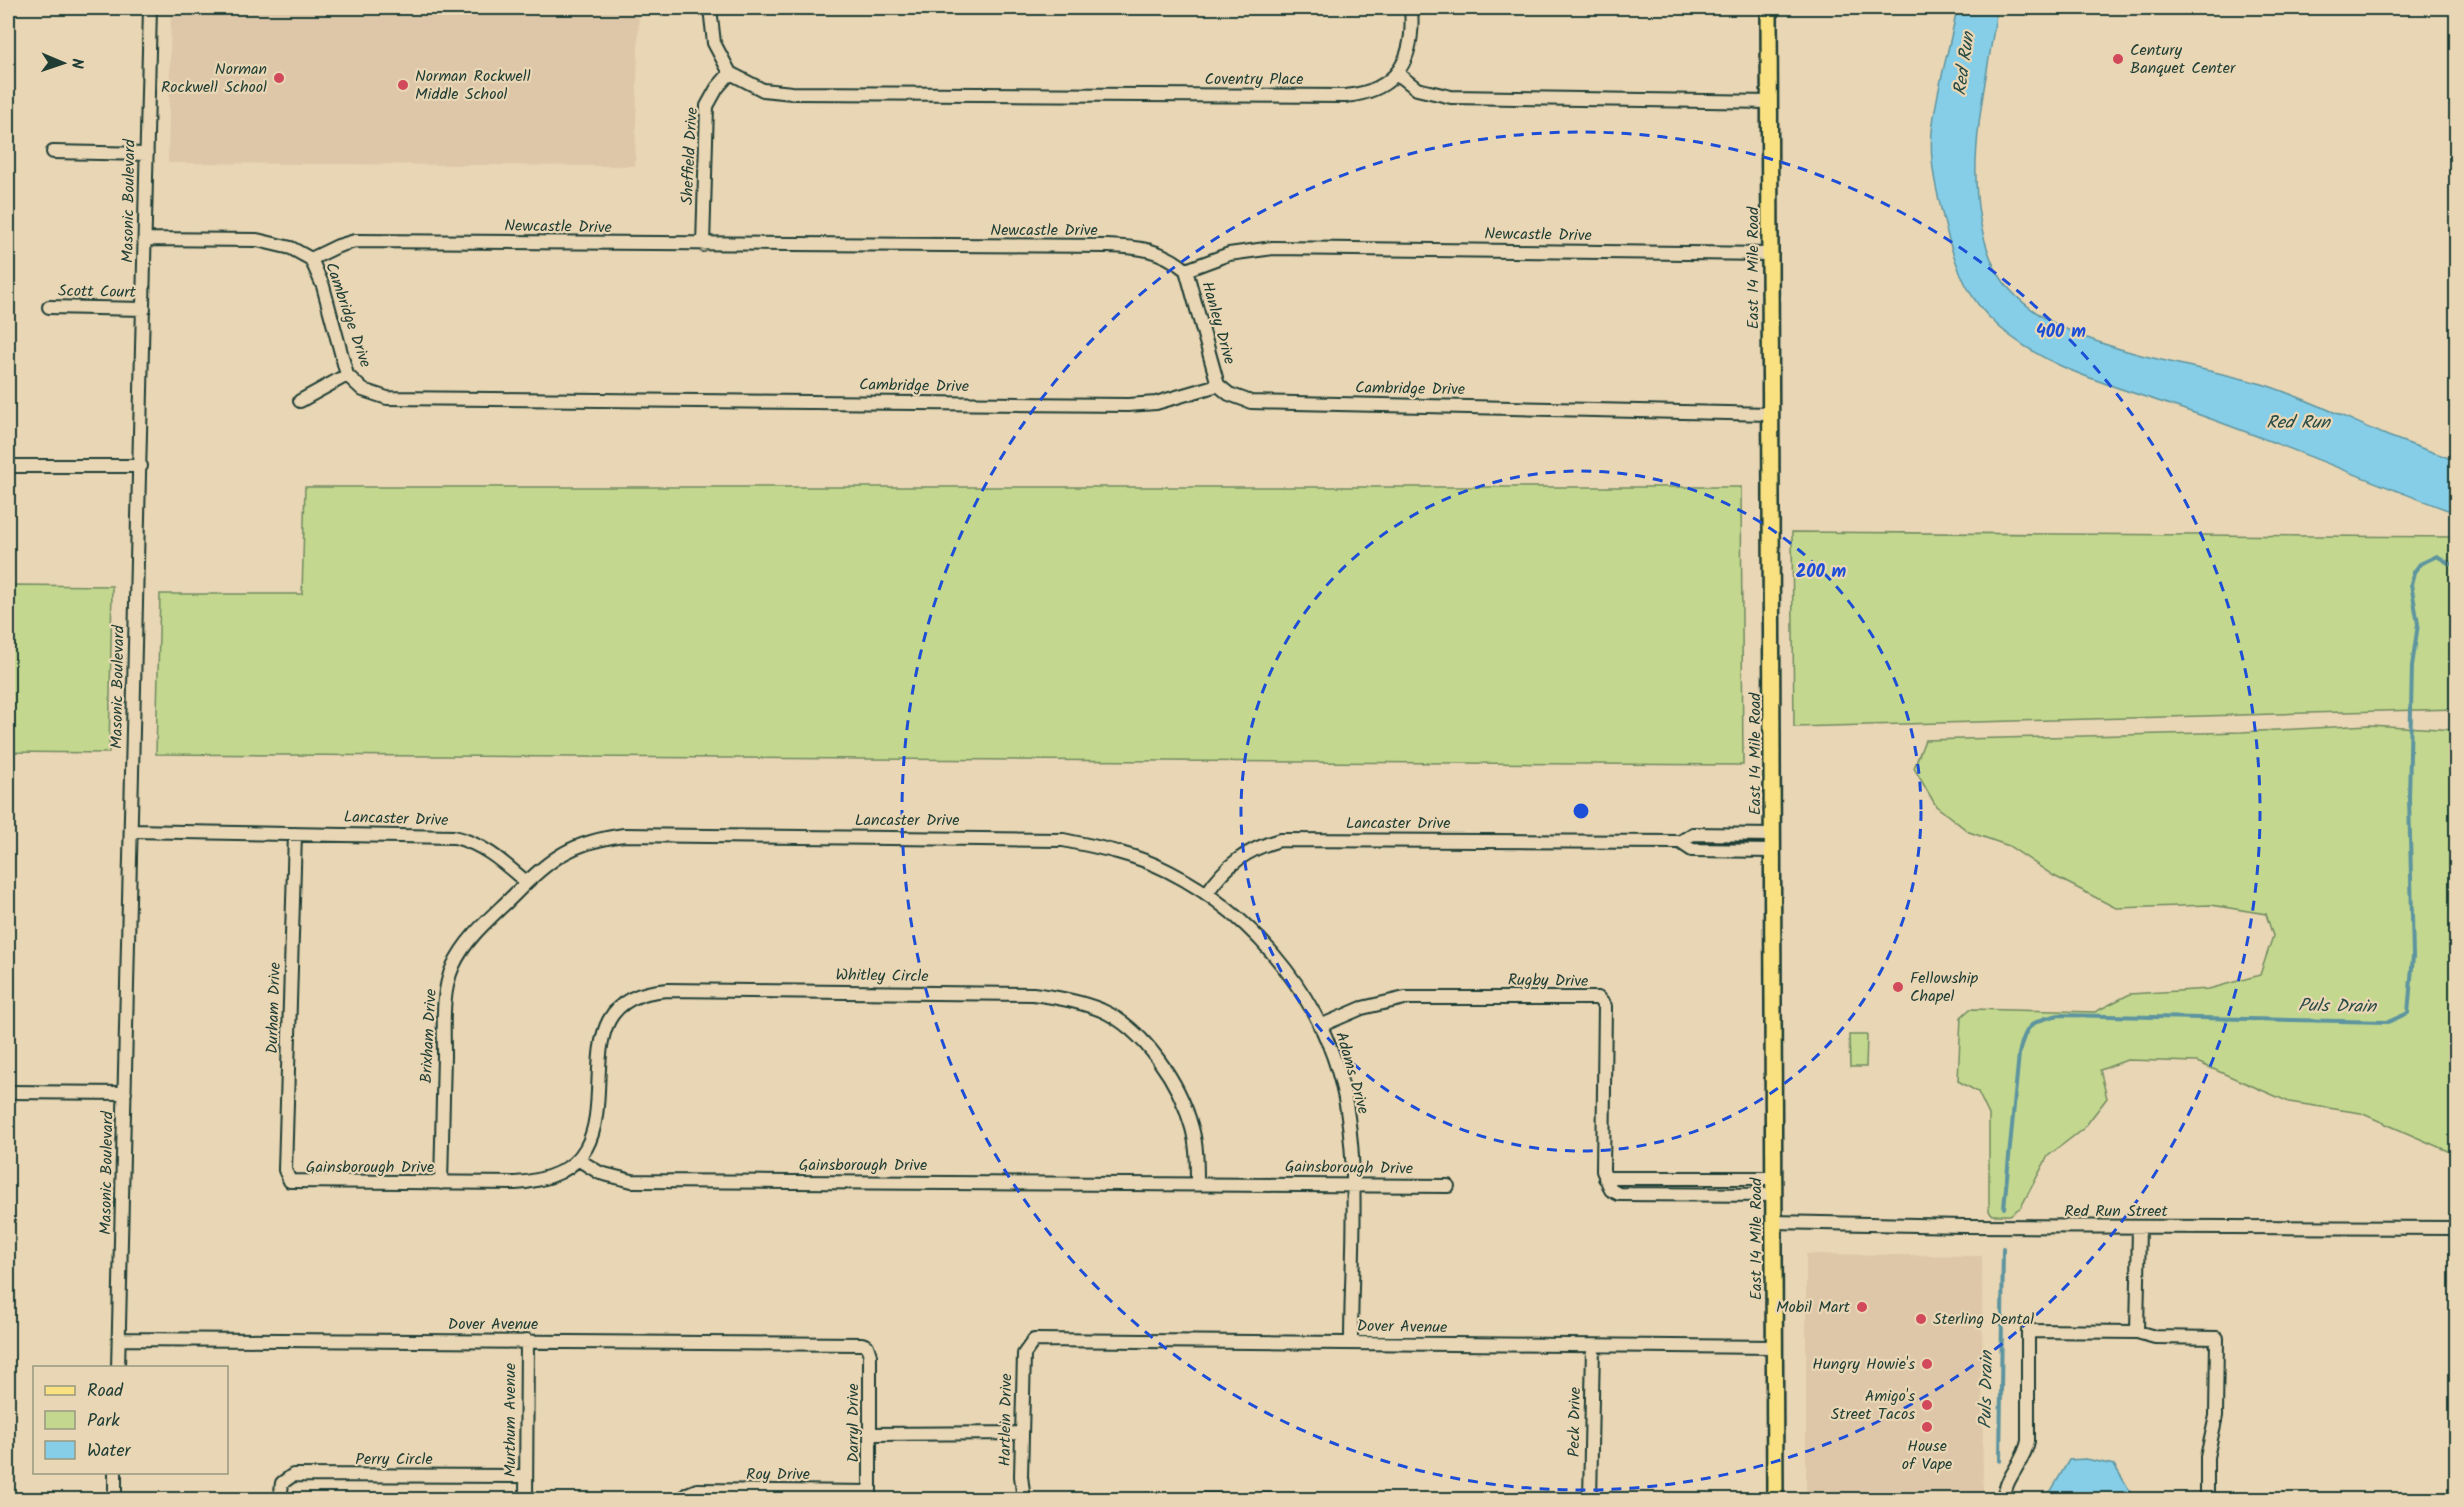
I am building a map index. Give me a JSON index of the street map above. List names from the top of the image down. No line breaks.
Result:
{"streets":{"main road":["East 14 Mile Road"],"street":["Coventry Place","Sheffield Drive","Masonic Boulevard","Newcastle Drive","Scott Court","Cambridge Drive","Hanley Drive","Lancaster Drive","Whitley Circle","Rugby Drive","Durham Drive","Brixham Drive","Adams Drive","Gainsborough Drive","Red Run Street","Dover Avenue","Murthum Avenue","Hartlein Drive","Peck Drive","Darryl Drive","Perry Circle","Roy Drive"]},"crossings":[["Coventry Place","Sheffield Drive"],["Sheffield Drive","Newcastle Drive"],["Masonic Boulevard","Scott Court"],["Masonic Boulevard","Cambridge Drive"],["Masonic Boulevard","Lancaster Drive"],["Masonic Boulevard","Dover Avenue"],["Newcastle Drive","East 14 Mile Road"],["Newcastle Drive","Cambridge Drive"],["Newcastle Drive","Hanley Drive"],["East 14 Mile Road","Cambridge Drive"],["East 14 Mile Road","Lancaster Drive"],["East 14 Mile Road","Red Run Street"],["East 14 Mile Road","Dover Avenue"],["Cambridge Drive","Hanley Drive"],["Lancaster Drive","Durham Drive"],["Lancaster Drive","Brixham Drive"],["Lancaster Drive","Adams Drive"],["Whitley Circle","Gainsborough Drive"],["Rugby Drive","Adams Drive"],["Durham Drive","Gainsborough Drive"],["Brixham Drive","Gainsborough Drive"],["Adams Drive","Gainsborough Drive"],["Adams Drive","Dover Avenue"],["Dover Avenue","Murthum Avenue"],["Dover Avenue","Hartlein Drive"],["Dover Avenue","Peck Drive"],["Dover Avenue","Darryl Drive"],["Murthum Avenue","Perry Circle"],["Darryl Drive","Roy Drive"]],"water":["Red Run","Puls Drain"],"places":["Century Banquet Center","Norman Rockwell School","Norman Rockwell Middle School","Fellowship Chapel","Mobil Mart","Sterling Dental","Hungry Howie's","Amigo's Street Tacos","House of Vape"],"legend":["Road","Park","Water"],"north":"right","rings":["400 m","200 m"]}
